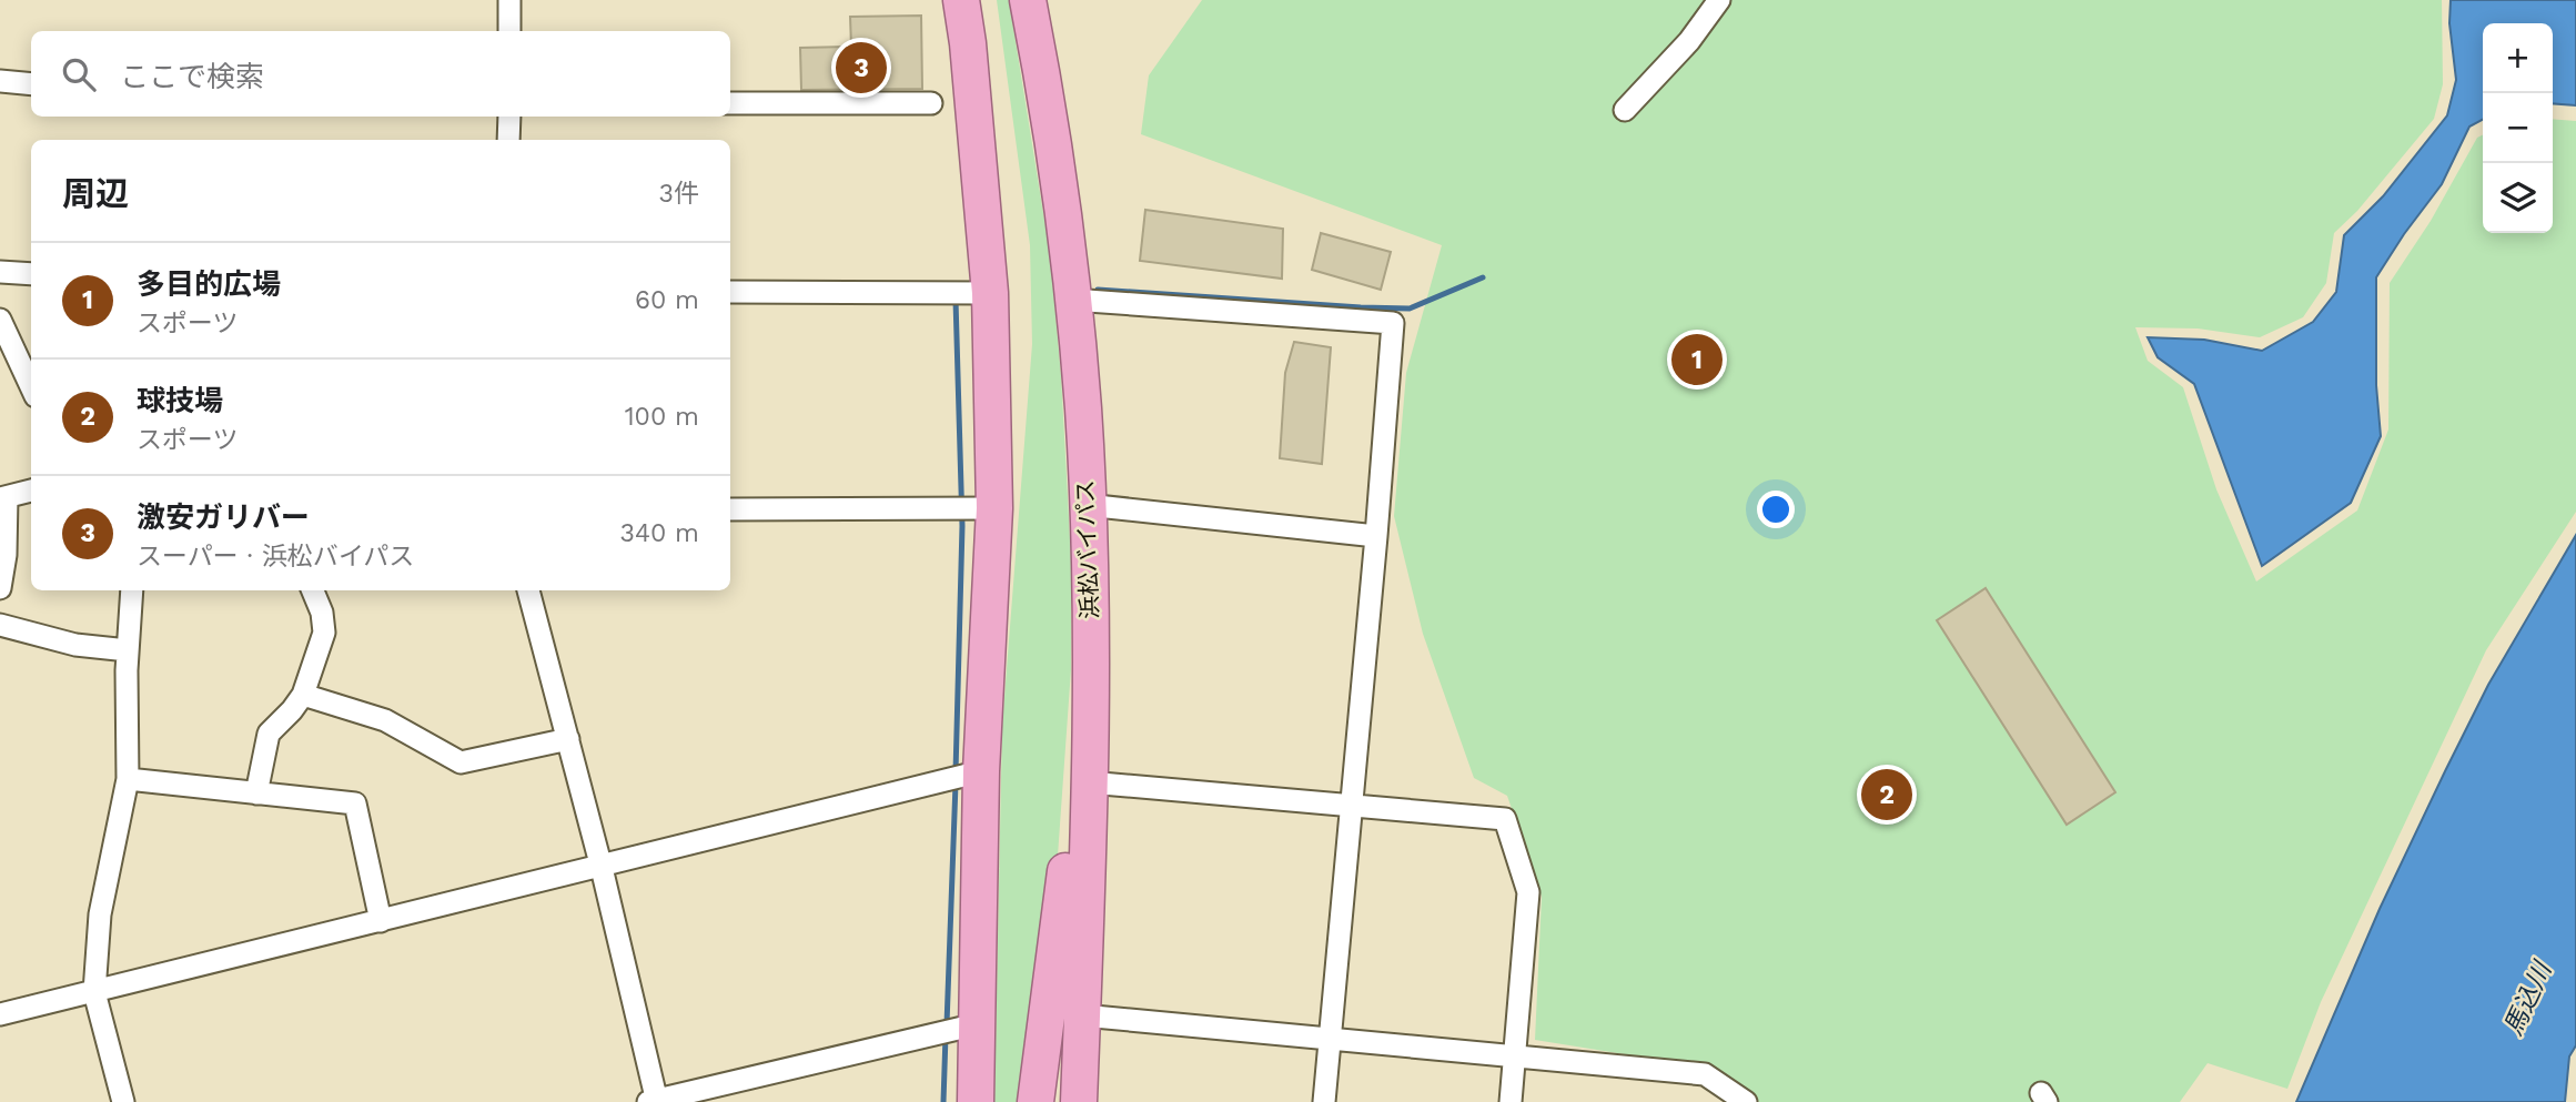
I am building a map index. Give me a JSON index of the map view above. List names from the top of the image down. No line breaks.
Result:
{"streets":{"highway":["浜松バイパス"]},"water":["馬込川"],"page":{"map_buttons":["+","−"],"search":"ここで検索","pins":["3","1","2"],"heading":["周辺","3件"],"list":[{"mark":"1","name":"多目的広場","note":"スポーツ","value":"60 m"},{"mark":"2","name":"球技場","note":"スポーツ","value":"100 m"},{"mark":"3","name":"激安ガリバー","note":"スーパー · 浜松バイパス","value":"340 m"}]}}
